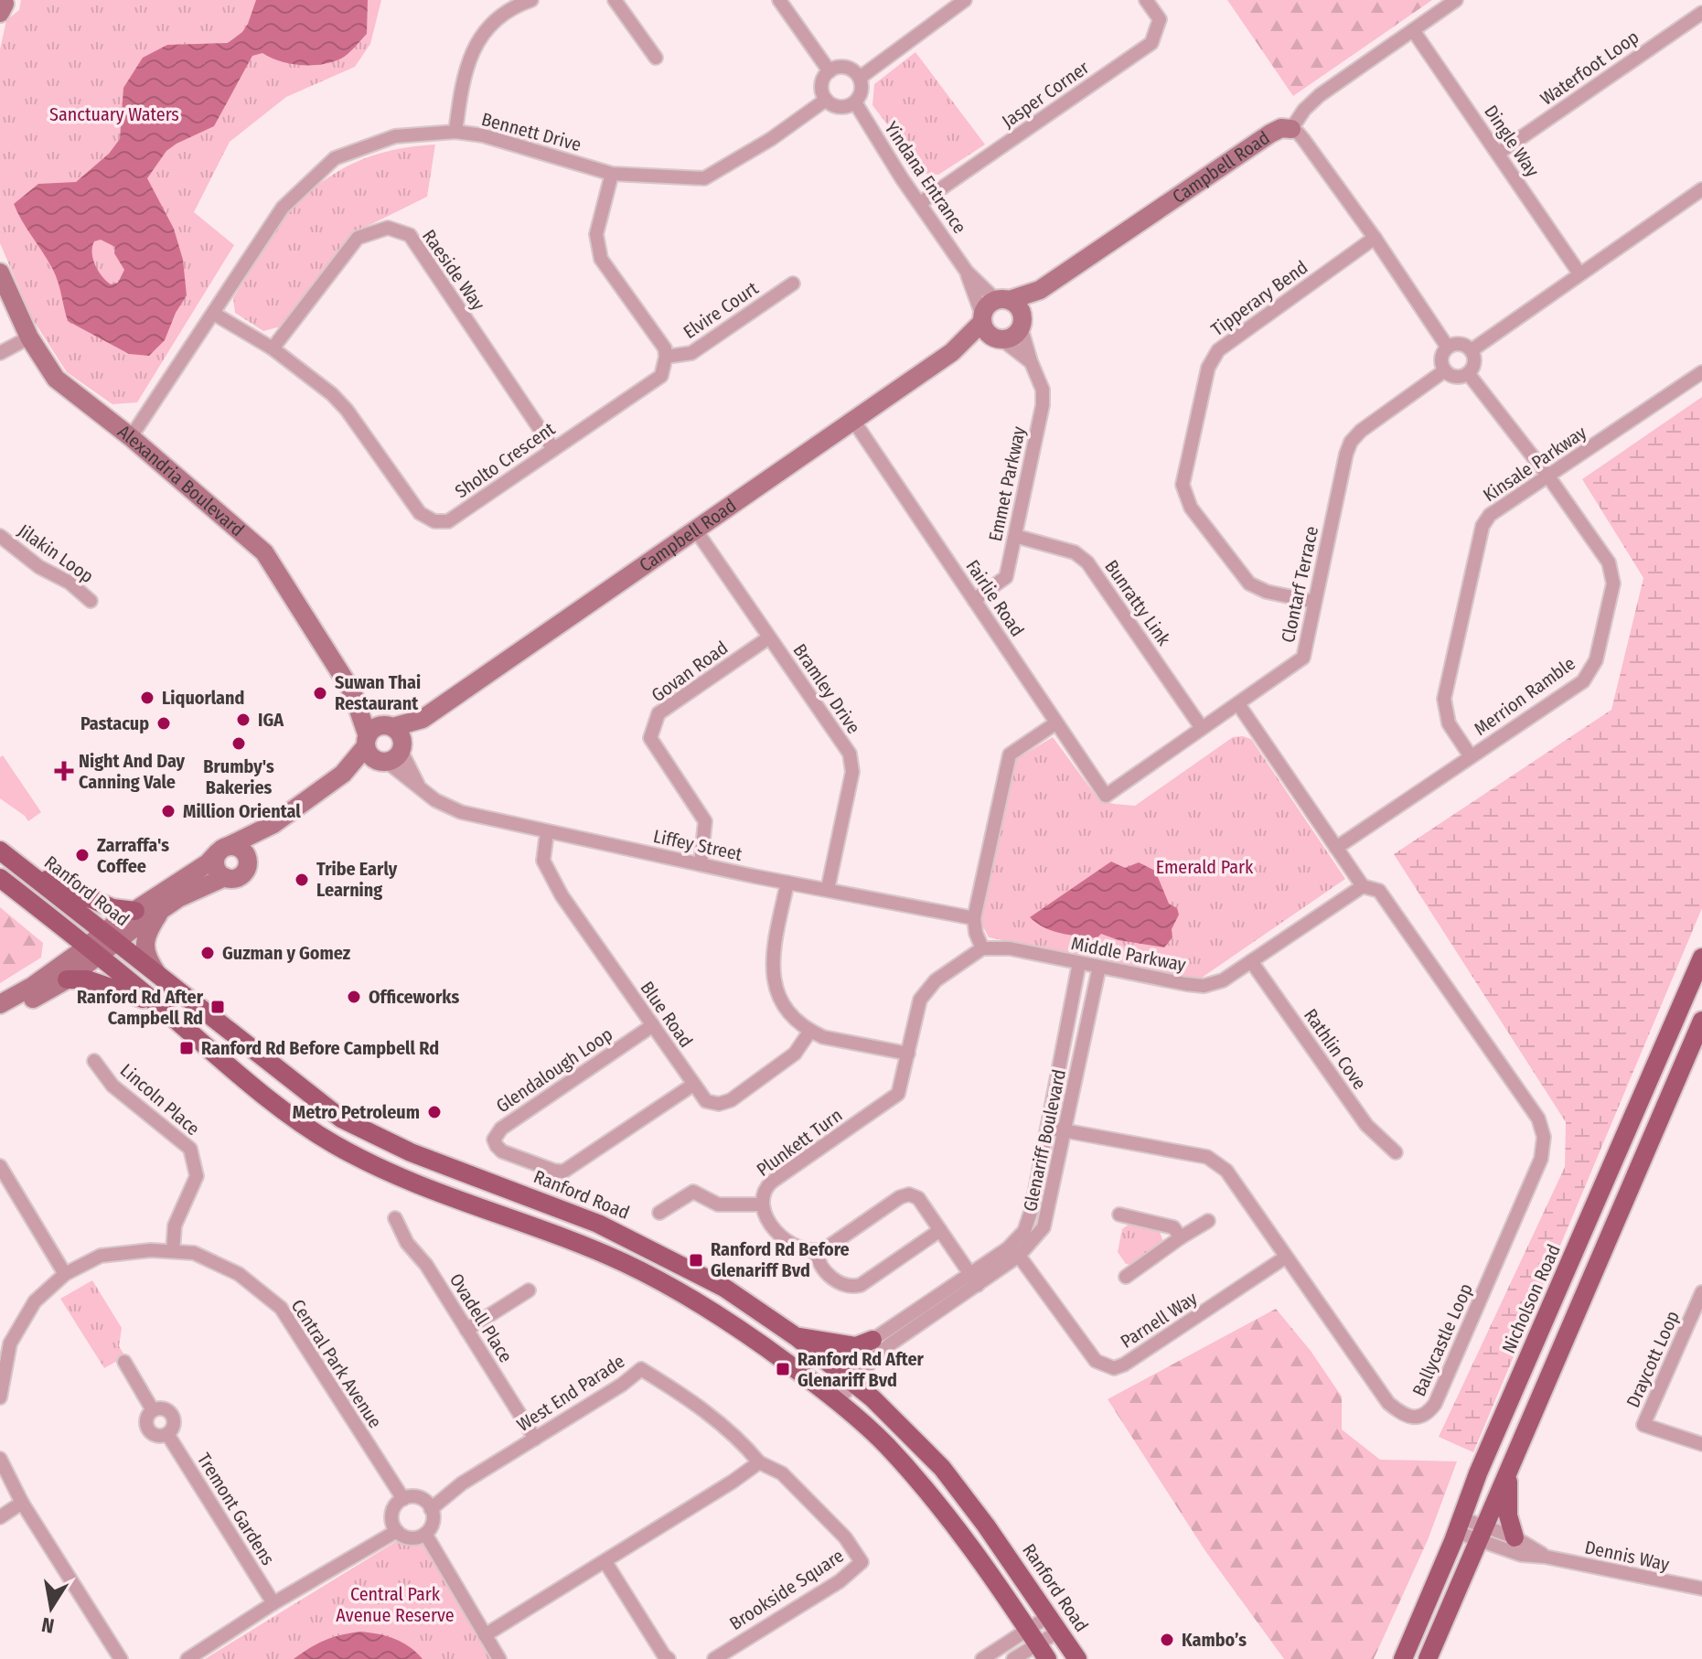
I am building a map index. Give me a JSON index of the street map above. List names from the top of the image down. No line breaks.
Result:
{"streets":{"main road":["Ranford Road","Nicholson Road"],"street":["Waterfoot Loop","Jasper Corner","Bennett Drive","Dingle Way","Campbell Road","Yindana Entrance","Raeside Way","Tipperary Bend","Elvire Court","Sholto Crescent","Kinsale Parkway","Alexandria Boulevard","Emmet Parkway","Jilakin Loop","Clontarf Terrace","Fairlie Road","Bunratty Link","Govan Road","Bramley Drive","Merrion Ramble","Liffey Street","Middle Parkway","Blue Road","Rathlin Cove","Glendalough Loop","Lincoln Place","Glenariff Boulevard","Plunkett Turn","Ovadell Place","Parnell Way","Ballycastle Loop","Draycott Loop","Central Park Avenue","West End Parade","Tremont Gardens","Dennis Way","Brookside Square"]},"crossings":[["Waterfoot Loop","Dingle Way"],["Jasper Corner","Yindana Entrance"],["Bennett Drive","Yindana Entrance"],["Bennett Drive","Sholto Crescent"],["Bennett Drive","Alexandria Boulevard"],["Campbell Road","Yindana Entrance"],["Campbell Road","Tipperary Bend"],["Campbell Road","Alexandria Boulevard"],["Campbell Road","Emmet Parkway"],["Campbell Road","Clontarf Terrace"],["Campbell Road","Fairlie Road"],["Campbell Road","Bramley Drive"],["Campbell Road","Merrion Ramble"],["Campbell Road","Liffey Street"],["Campbell Road","Ranford Road"],["Yindana Entrance","Emmet Parkway"],["Raeside Way","Sholto Crescent"],["Tipperary Bend","Clontarf Terrace"],["Elvire Court","Sholto Crescent"],["Kinsale Parkway","Merrion Ramble"],["Alexandria Boulevard","Liffey Street"],["Emmet Parkway","Fairlie Road"],["Emmet Parkway","Bunratty Link"],["Clontarf Terrace","Fairlie Road"],["Clontarf Terrace","Bunratty Link"],["Clontarf Terrace","Merrion Ramble"],["Govan Road","Bramley Drive"],["Govan Road","Liffey Street"],["Bramley Drive","Liffey Street"],["Liffey Street","Blue Road"],["Ranford Road","Glenariff Boulevard"],["Middle Parkway","Rathlin Cove"],["Middle Parkway","Glenariff Boulevard"],["Middle Parkway","Plunkett Turn"],["Middle Parkway","Ballycastle Loop"],["Blue Road","Glendalough Loop"],["Lincoln Place","Central Park Avenue"],["Glenariff Boulevard","Parnell Way"],["Glenariff Boulevard","Ballycastle Loop"],["Nicholson Road","Dennis Way"],["Ovadell Place","West End Parade"],["Parnell Way","Ballycastle Loop"],["Central Park Avenue","West End Parade"],["West End Parade","Brookside Square"]],"parks":["Sanctuary Waters","Emerald Park","Central Park Avenue Reserve"],"places":{"other":["Suwan Thai Restaurant","Liquorland","IGA","Pastacup","Brumby's Bakeries","Million Oriental","Zarraffa's Coffee","Tribe Early Learning","Guzman y Gomez","Officeworks","Metro Petroleum","Kambo’s"],"health":["Night And Day Canning Vale"],"transit":["Ranford Rd After Campbell Rd","Ranford Rd Before Campbell Rd","Ranford Rd Before Glenariff Bvd","Ranford Rd After Glenariff Bvd"]},"north":"bottom"}
